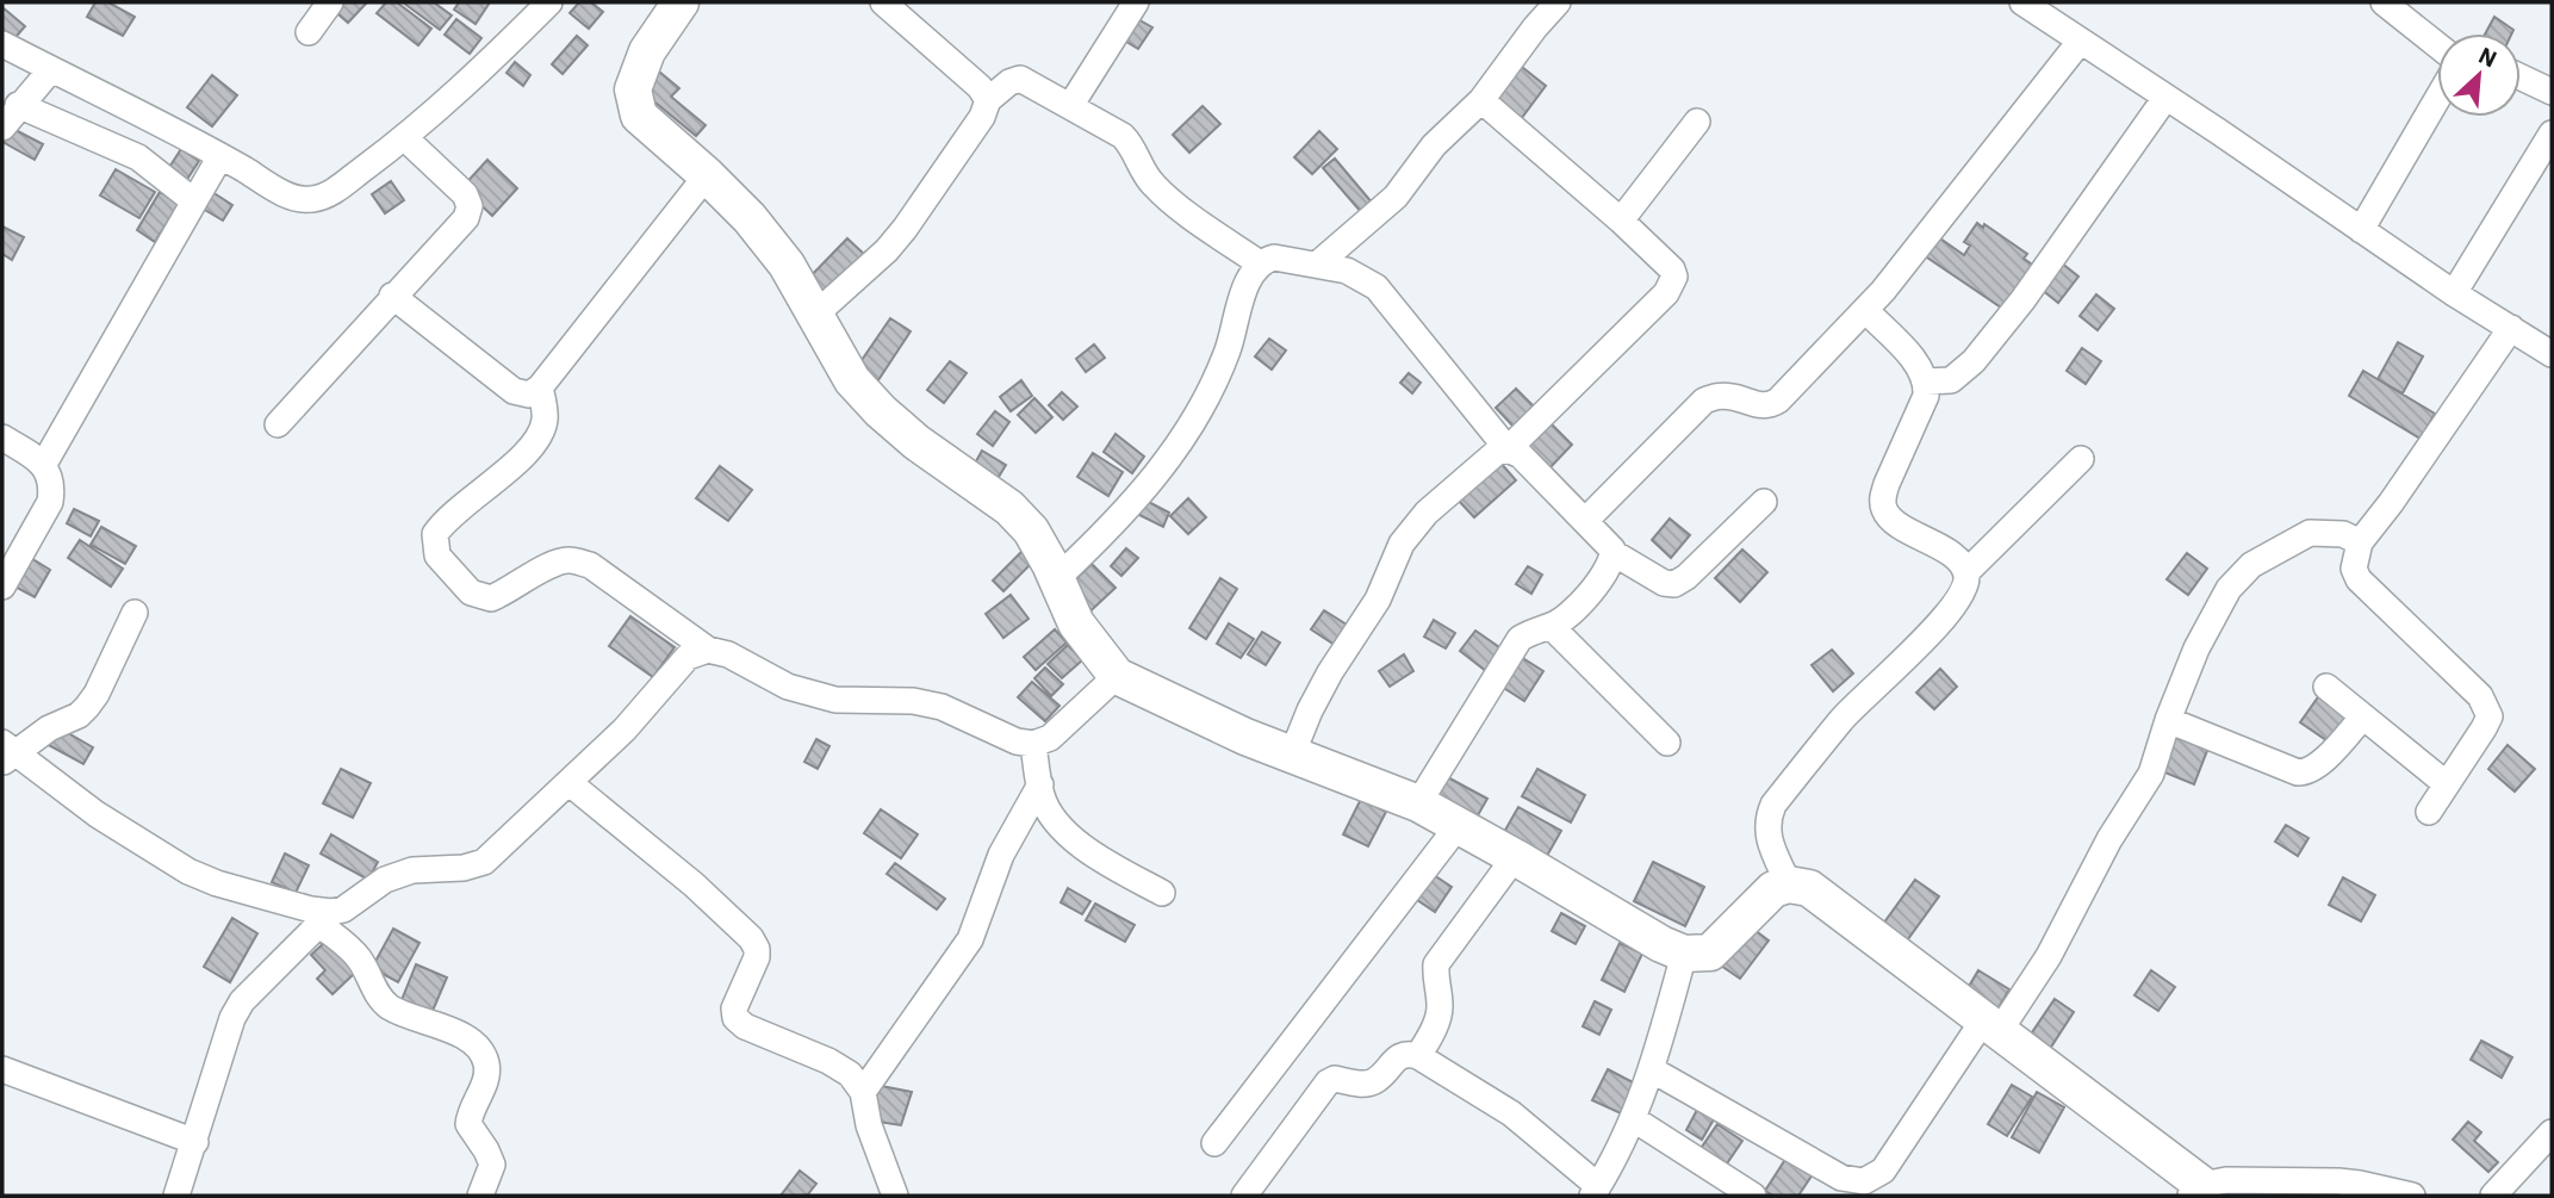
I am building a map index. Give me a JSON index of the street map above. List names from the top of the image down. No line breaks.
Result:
{"north":"top right"}
